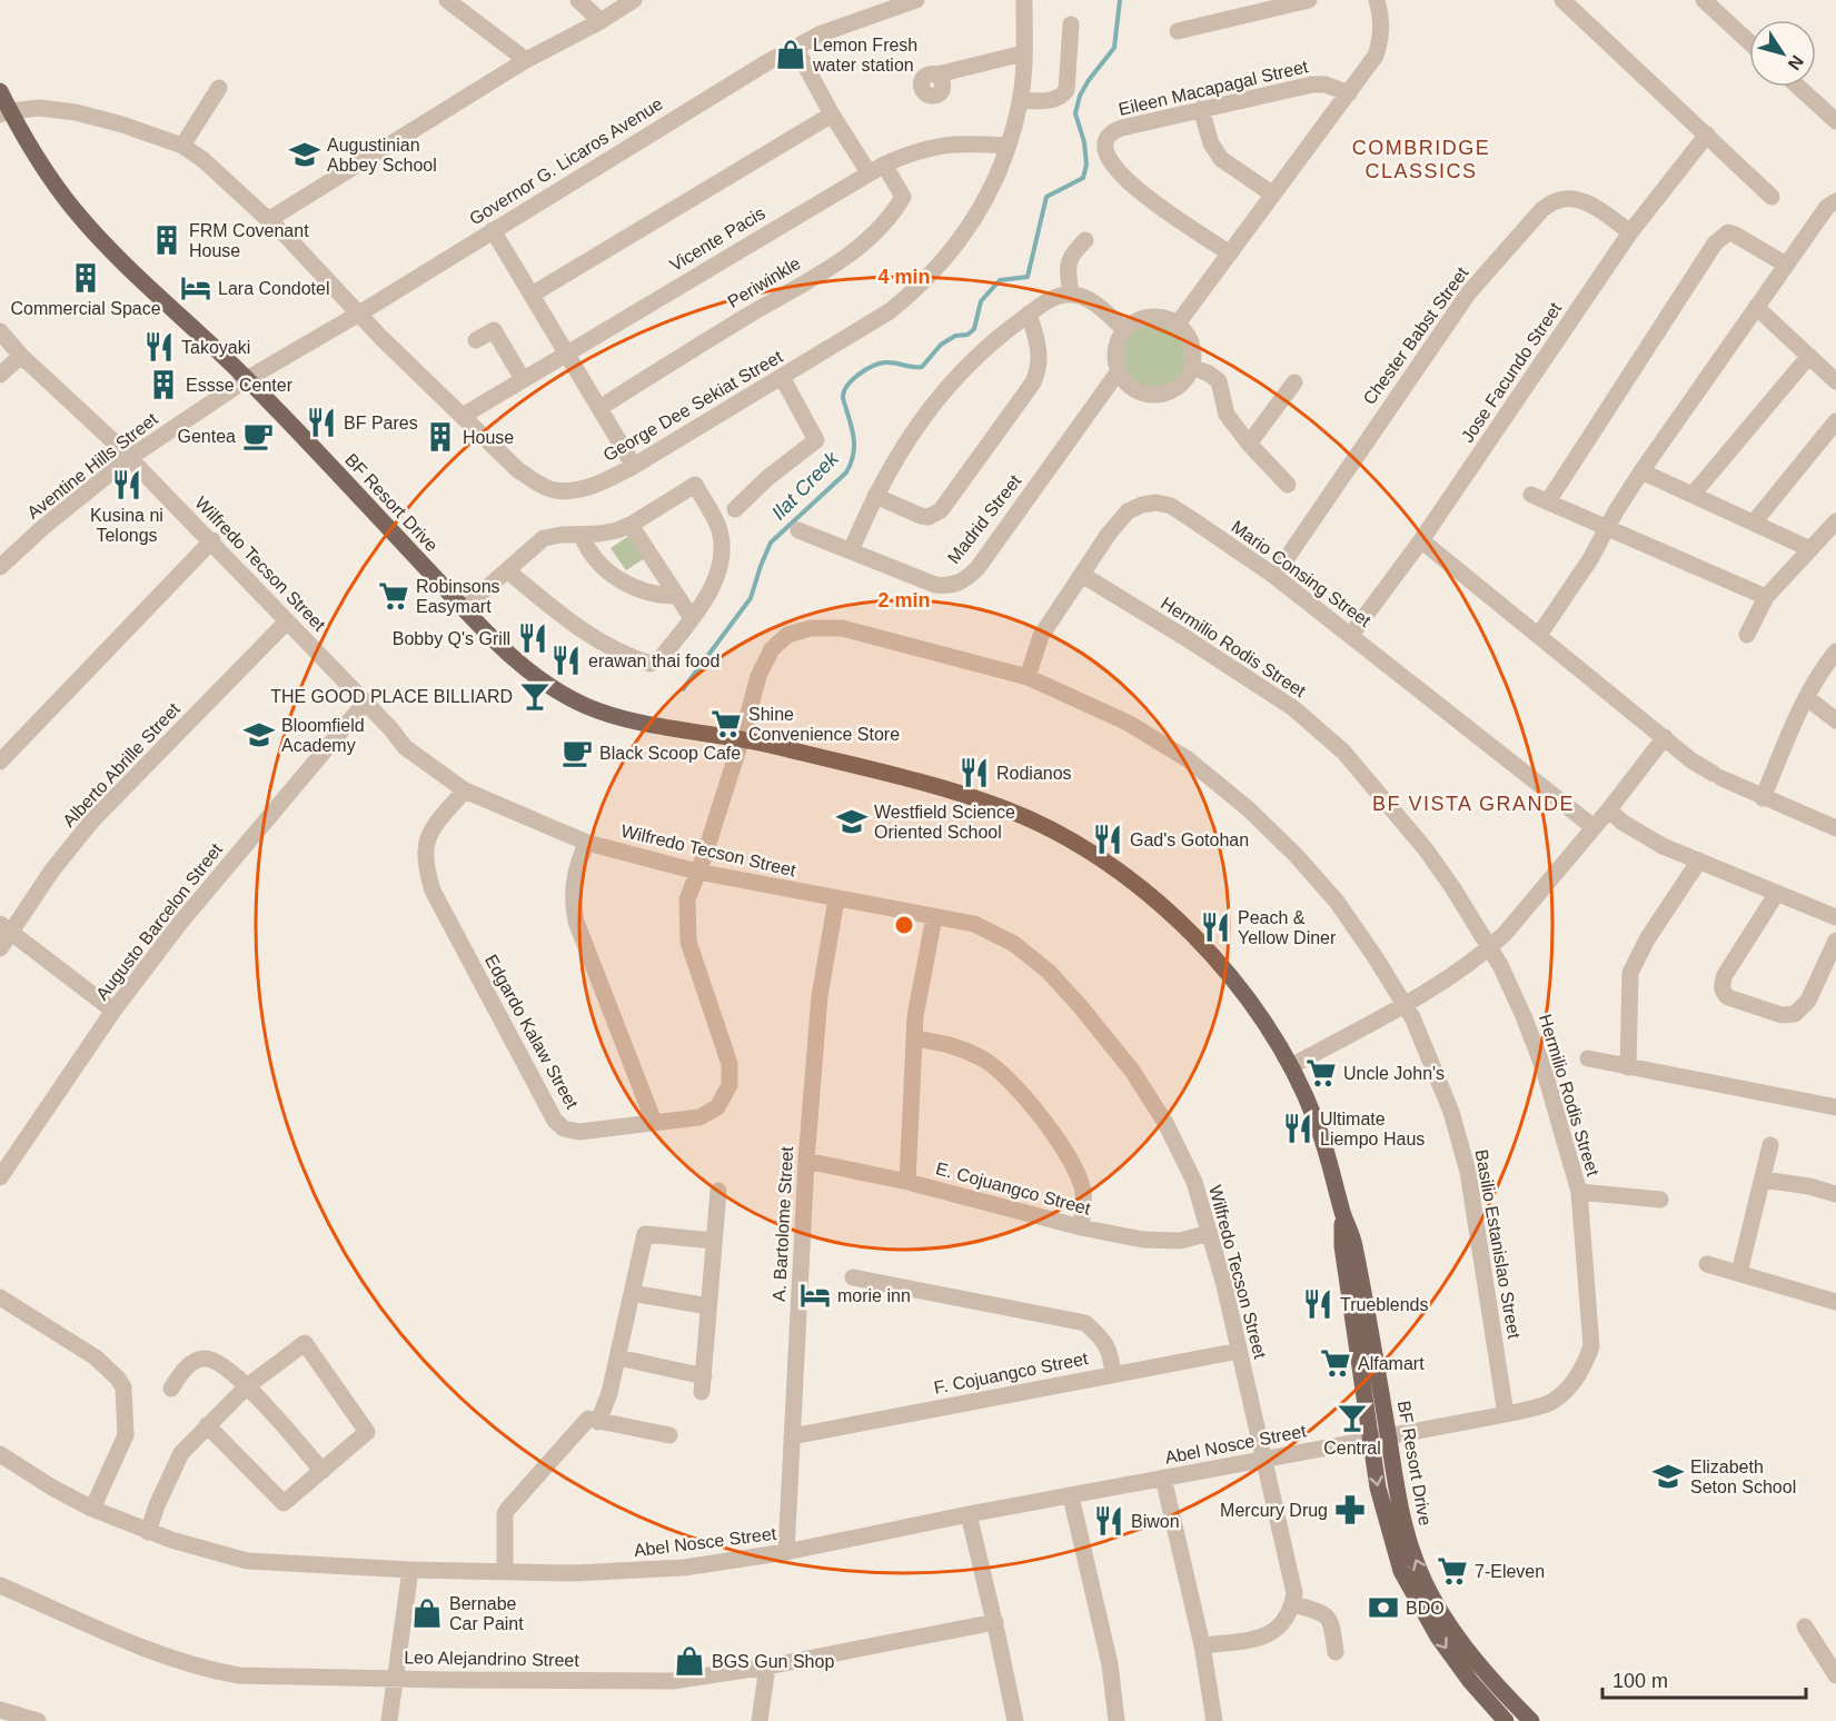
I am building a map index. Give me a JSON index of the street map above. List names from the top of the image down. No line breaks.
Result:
{"streets":{"main road":["BF Resort Drive"],"street":["Eileen Macapagal Street","Governor G. Licaros Avenue","Vicente Pacis","Periwinkle","Chester Babst Street","Jose Facundo Street","George Dee Sekiat Street","Aventine Hills Street","Madrid Street","Wilfredo Tecson Street","Mario Consing Street","Hermilio Rodis Street","Alberto Abrille Street","Augusto Barcelon Street","Edgardo Kalaw Street","E. Cojuangco Street","A. Bartolome Street","Basilio Estanislao Street","F. Cojuangco Street","Abel Nosce Street","Leo Alejandrino Street"]},"crossings":[["Governor G. Licaros Avenue","George Dee Sekiat Street"],["Governor G. Licaros Avenue","Aventine Hills Street"],["Governor G. Licaros Avenue","BF Resort Drive"],["Vicente Pacis","Periwinkle"],["Vicente Pacis","George Dee Sekiat Street"],["Chester Babst Street","Jose Facundo Street"],["Chester Babst Street","Mario Consing Street"],["Jose Facundo Street","Mario Consing Street"],["George Dee Sekiat Street","BF Resort Drive"],["Aventine Hills Street","BF Resort Drive"],["Aventine Hills Street","Wilfredo Tecson Street"],["BF Resort Drive","Hermilio Rodis Street"],["BF Resort Drive","Edgardo Kalaw Street"],["BF Resort Drive","Basilio Estanislao Street"],["BF Resort Drive","Abel Nosce Street"],["Wilfredo Tecson Street","Alberto Abrille Street"],["Wilfredo Tecson Street","Augusto Barcelon Street"],["Wilfredo Tecson Street","Edgardo Kalaw Street"],["Wilfredo Tecson Street","E. Cojuangco Street"],["Wilfredo Tecson Street","A. Bartolome Street"],["Wilfredo Tecson Street","F. Cojuangco Street"],["Wilfredo Tecson Street","Abel Nosce Street"],["Mario Consing Street","Hermilio Rodis Street"],["Mario Consing Street","Basilio Estanislao Street"],["Hermilio Rodis Street","Basilio Estanislao Street"],["Hermilio Rodis Street","Abel Nosce Street"],["Edgardo Kalaw Street","Basilio Estanislao Street"],["E. Cojuangco Street","A. Bartolome Street"],["A. Bartolome Street","F. Cojuangco Street"],["A. Bartolome Street","Abel Nosce Street"]],"districts":["COMBRIDGE CLASSICS","BF VISTA GRANDE"],"water":["Ilat Creek"],"places":{"shop":["Lemon Fresh water station","Bernabe Car Paint","BGS Gun Shop"],"school or university":["Augustinian Abbey School","Bloomfield Academy","Westfield Science Oriented School","Elizabeth Seton School"],"building":["FRM Covenant House","Commercial Space","Essse Center","House"],"hotel":["Lara Condotel","morie inn"],"restaurant":["Takoyaki","BF Pares","Kusina ni Telongs","Bobby Q's Grill","erawan thai food","Rodianos","Gad's Gotohan","Peach & Yellow Diner","Ultimate Liempo Haus","Trueblends","Biwon"],"cafe":["Gentea","Black Scoop Cafe"],"supermarket":["Robinsons Easymart","Shine Convenience Store","Uncle John's","Alfamart","7-Eleven"],"bar":["THE GOOD PLACE BILLIARD","Central"],"pharmacy":["Mercury Drug"],"bank":["BDO"]},"scale_bar":"100 m","north":"bottom right","rings":["4 min","2 min"]}
